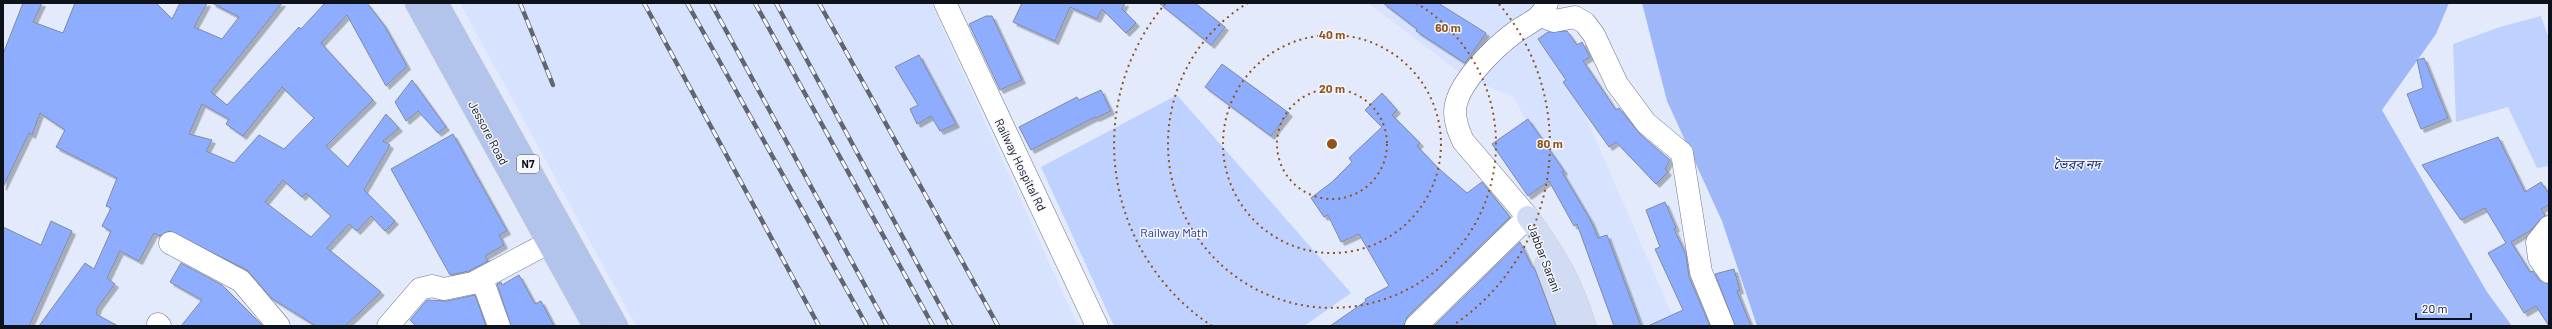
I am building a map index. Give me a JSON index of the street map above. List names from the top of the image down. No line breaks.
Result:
{"streets":{"highway":["Jessore Road","N7"],"main road":["Jabbar Sarani"],"street":["Railway Hospital Rd"]},"crossings":[["Jessore Road","N7"]],"water":["ভৈরব নদ"],"parks":["Railway Math"],"scale_bar":"20 m","rings":["60 m","40 m","20 m","80 m"]}
